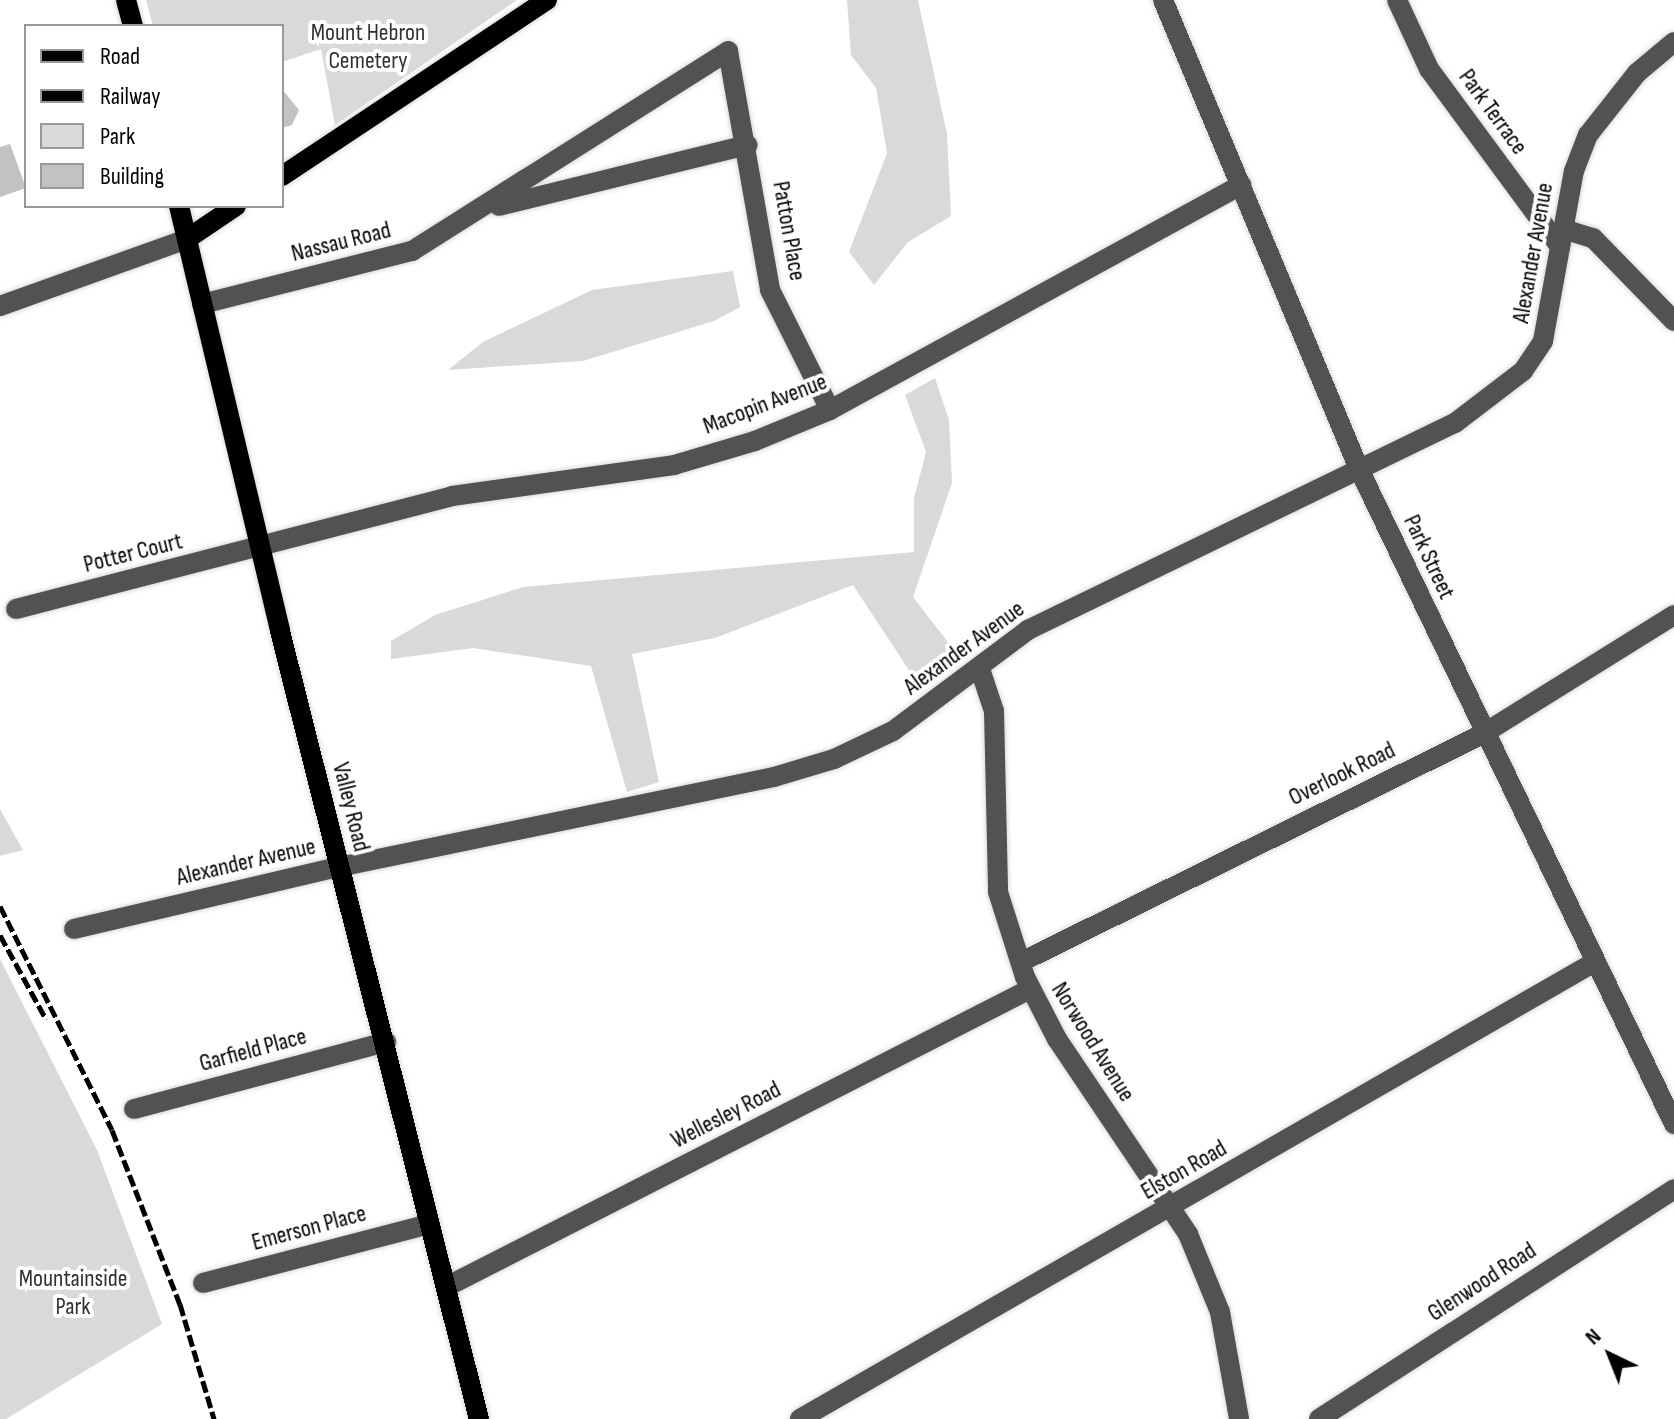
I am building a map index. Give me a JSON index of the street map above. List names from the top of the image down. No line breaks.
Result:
{"streets":{"main road":["Valley Road"],"street":["Park Terrace","Patton Place","Nassau Road","Alexander Avenue","Macopin Avenue","Potter Court","Park Street","Overlook Road","Norwood Avenue","Garfield Place","Wellesley Road","Elston Road","Emerson Place","Glenwood Road"]},"crossings":[["Park Terrace","Alexander Avenue"],["Patton Place","Nassau Road"],["Patton Place","Macopin Avenue"],["Nassau Road","Valley Road"],["Alexander Avenue","Park Street"],["Alexander Avenue","Valley Road"],["Alexander Avenue","Norwood Avenue"],["Macopin Avenue","Potter Court"],["Macopin Avenue","Park Street"],["Macopin Avenue","Valley Road"],["Potter Court","Valley Road"],["Park Street","Overlook Road"],["Park Street","Elston Road"],["Overlook Road","Norwood Avenue"],["Valley Road","Garfield Place"],["Valley Road","Wellesley Road"],["Valley Road","Emerson Place"],["Norwood Avenue","Wellesley Road"],["Norwood Avenue","Elston Road"]],"parks":["Mount Hebron Cemetery","Mountainside Park"],"legend":["Road","Railway","Park","Building"],"north":"top left"}
